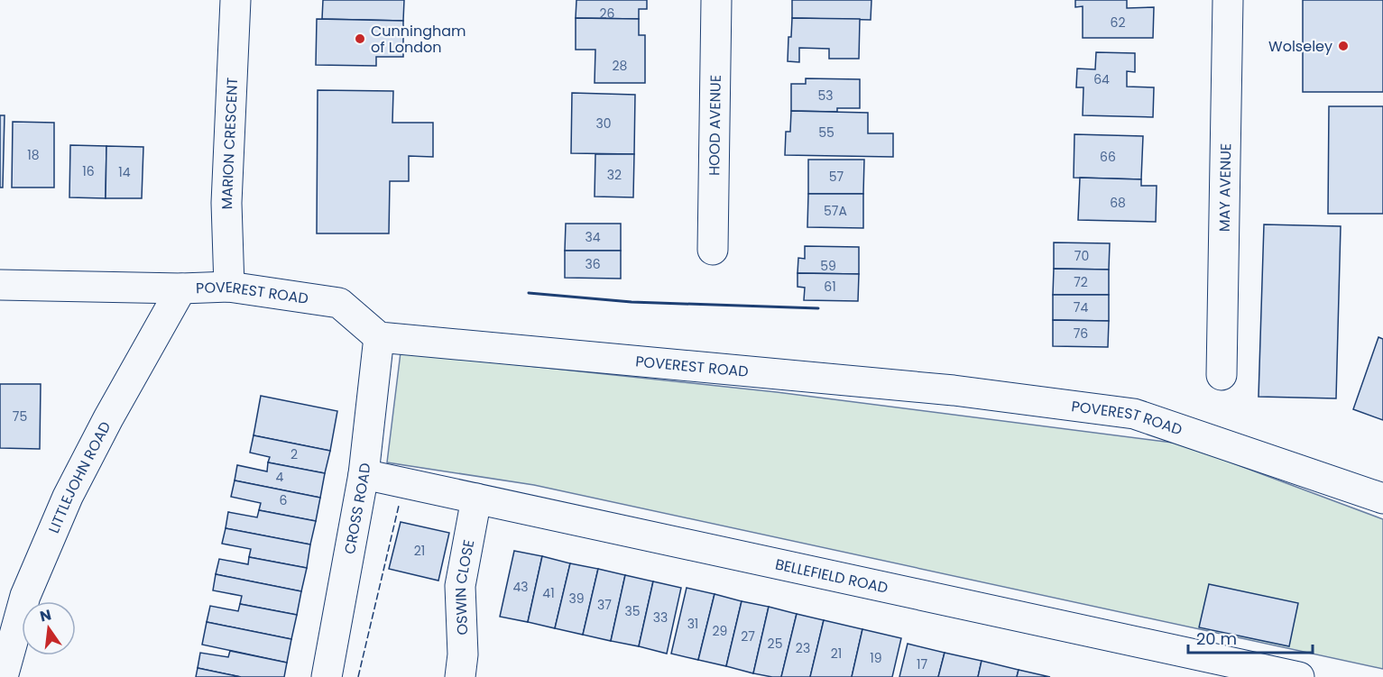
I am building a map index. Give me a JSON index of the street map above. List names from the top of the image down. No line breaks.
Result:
{"streets":{"street":["HOOD AVENUE","MARION CRESCENT","MAY AVENUE","POVEREST ROAD","LITTLEJOHN ROAD","CROSS ROAD","BELLEFIELD ROAD","OSWIN CLOSE"]},"crossings":[["MARION CRESCENT","POVEREST ROAD"],["POVEREST ROAD","LITTLEJOHN ROAD"],["POVEREST ROAD","CROSS ROAD"],["CROSS ROAD","BELLEFIELD ROAD"],["BELLEFIELD ROAD","OSWIN CLOSE"]],"places":["Cunningham of London","Wolseley"],"house_numbers":["26","62","28","64","53","30","55","18","66","16","14","32","57","68","57A","34","70","36","59","72","61","74","76","75","2","4","6","21","43","41","39","37","35","33","31","29","27","25","23","21","19","17"],"scale_bar":"20 m","north":"top"}
